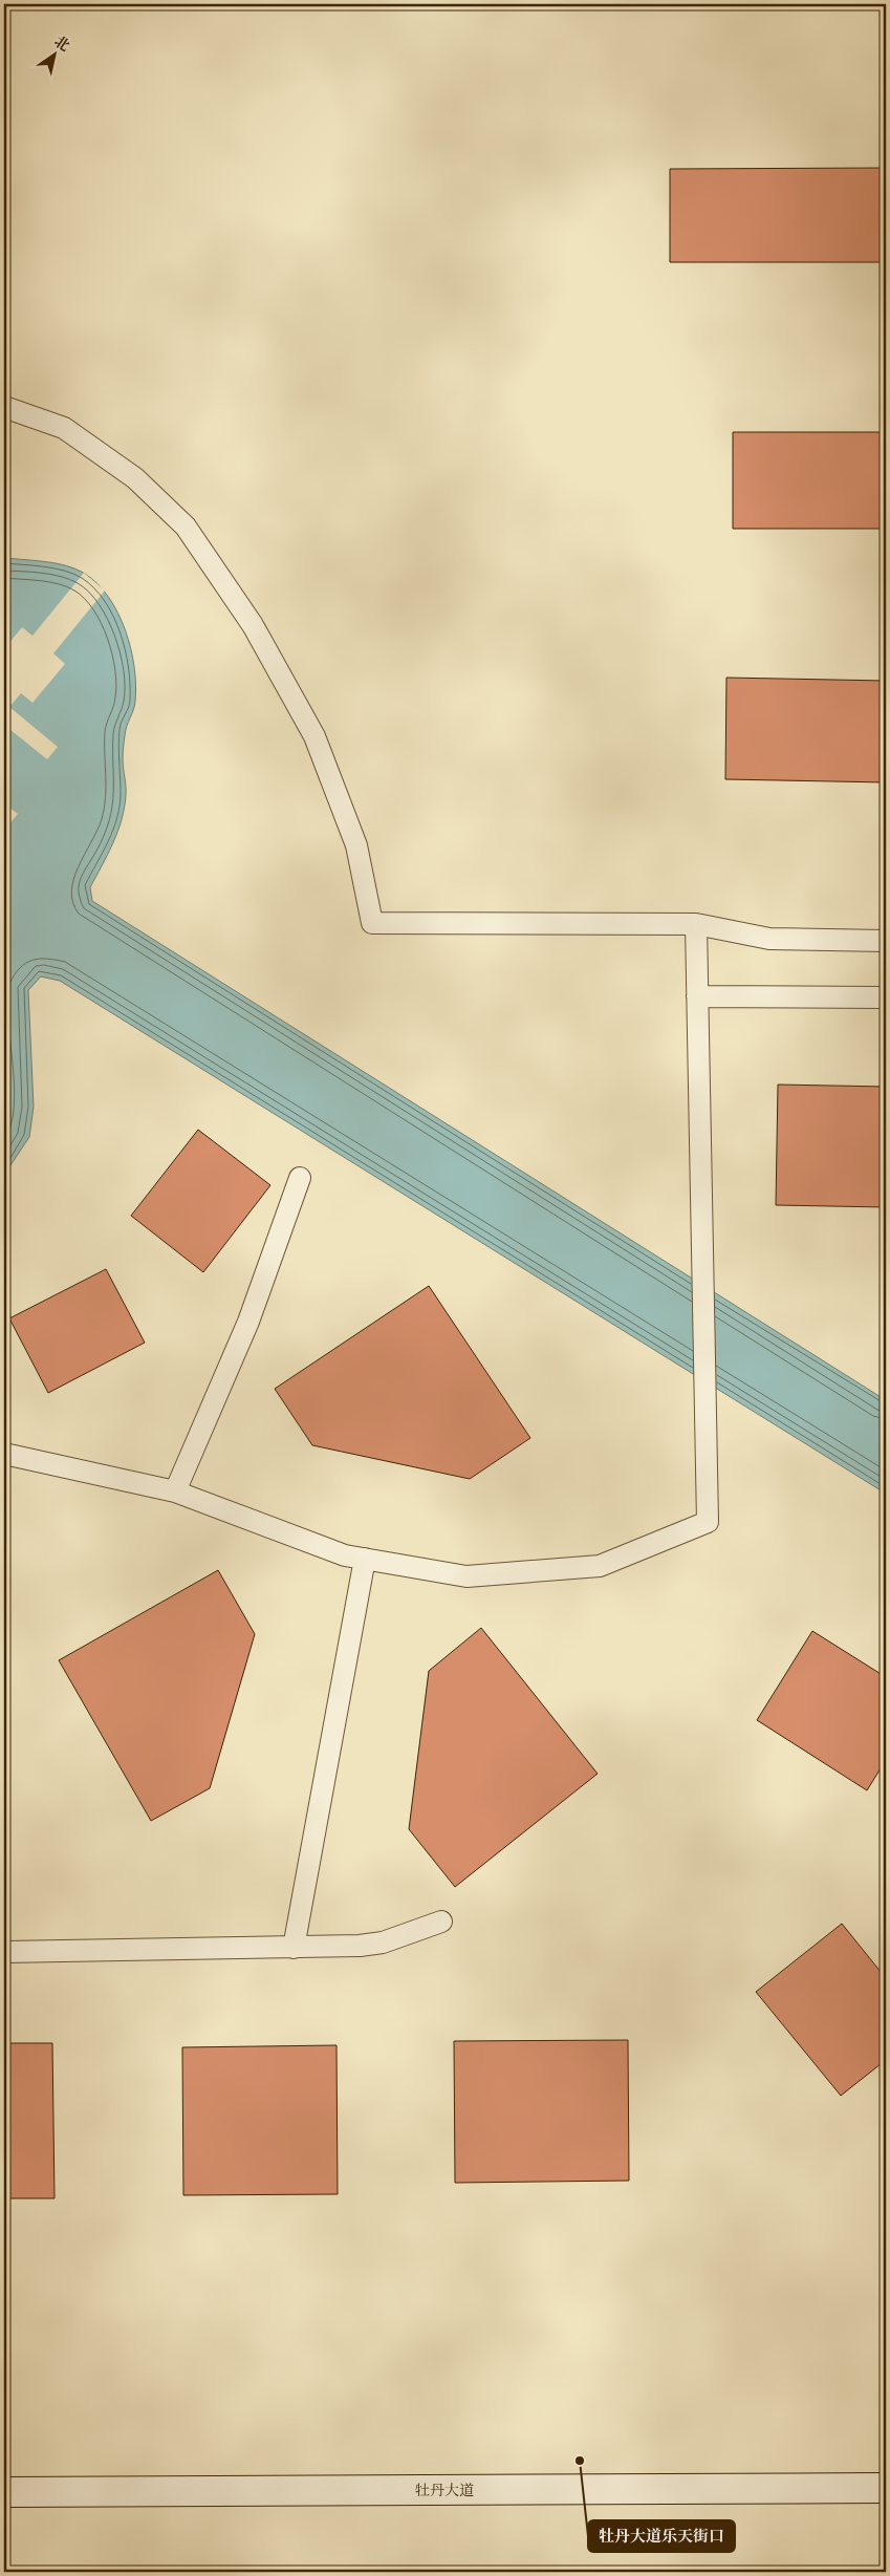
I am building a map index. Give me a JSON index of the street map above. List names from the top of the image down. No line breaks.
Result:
{"streets":{"main road":["牡丹大道"]},"places":["牡丹大道乐天街口"],"north":"top right"}
